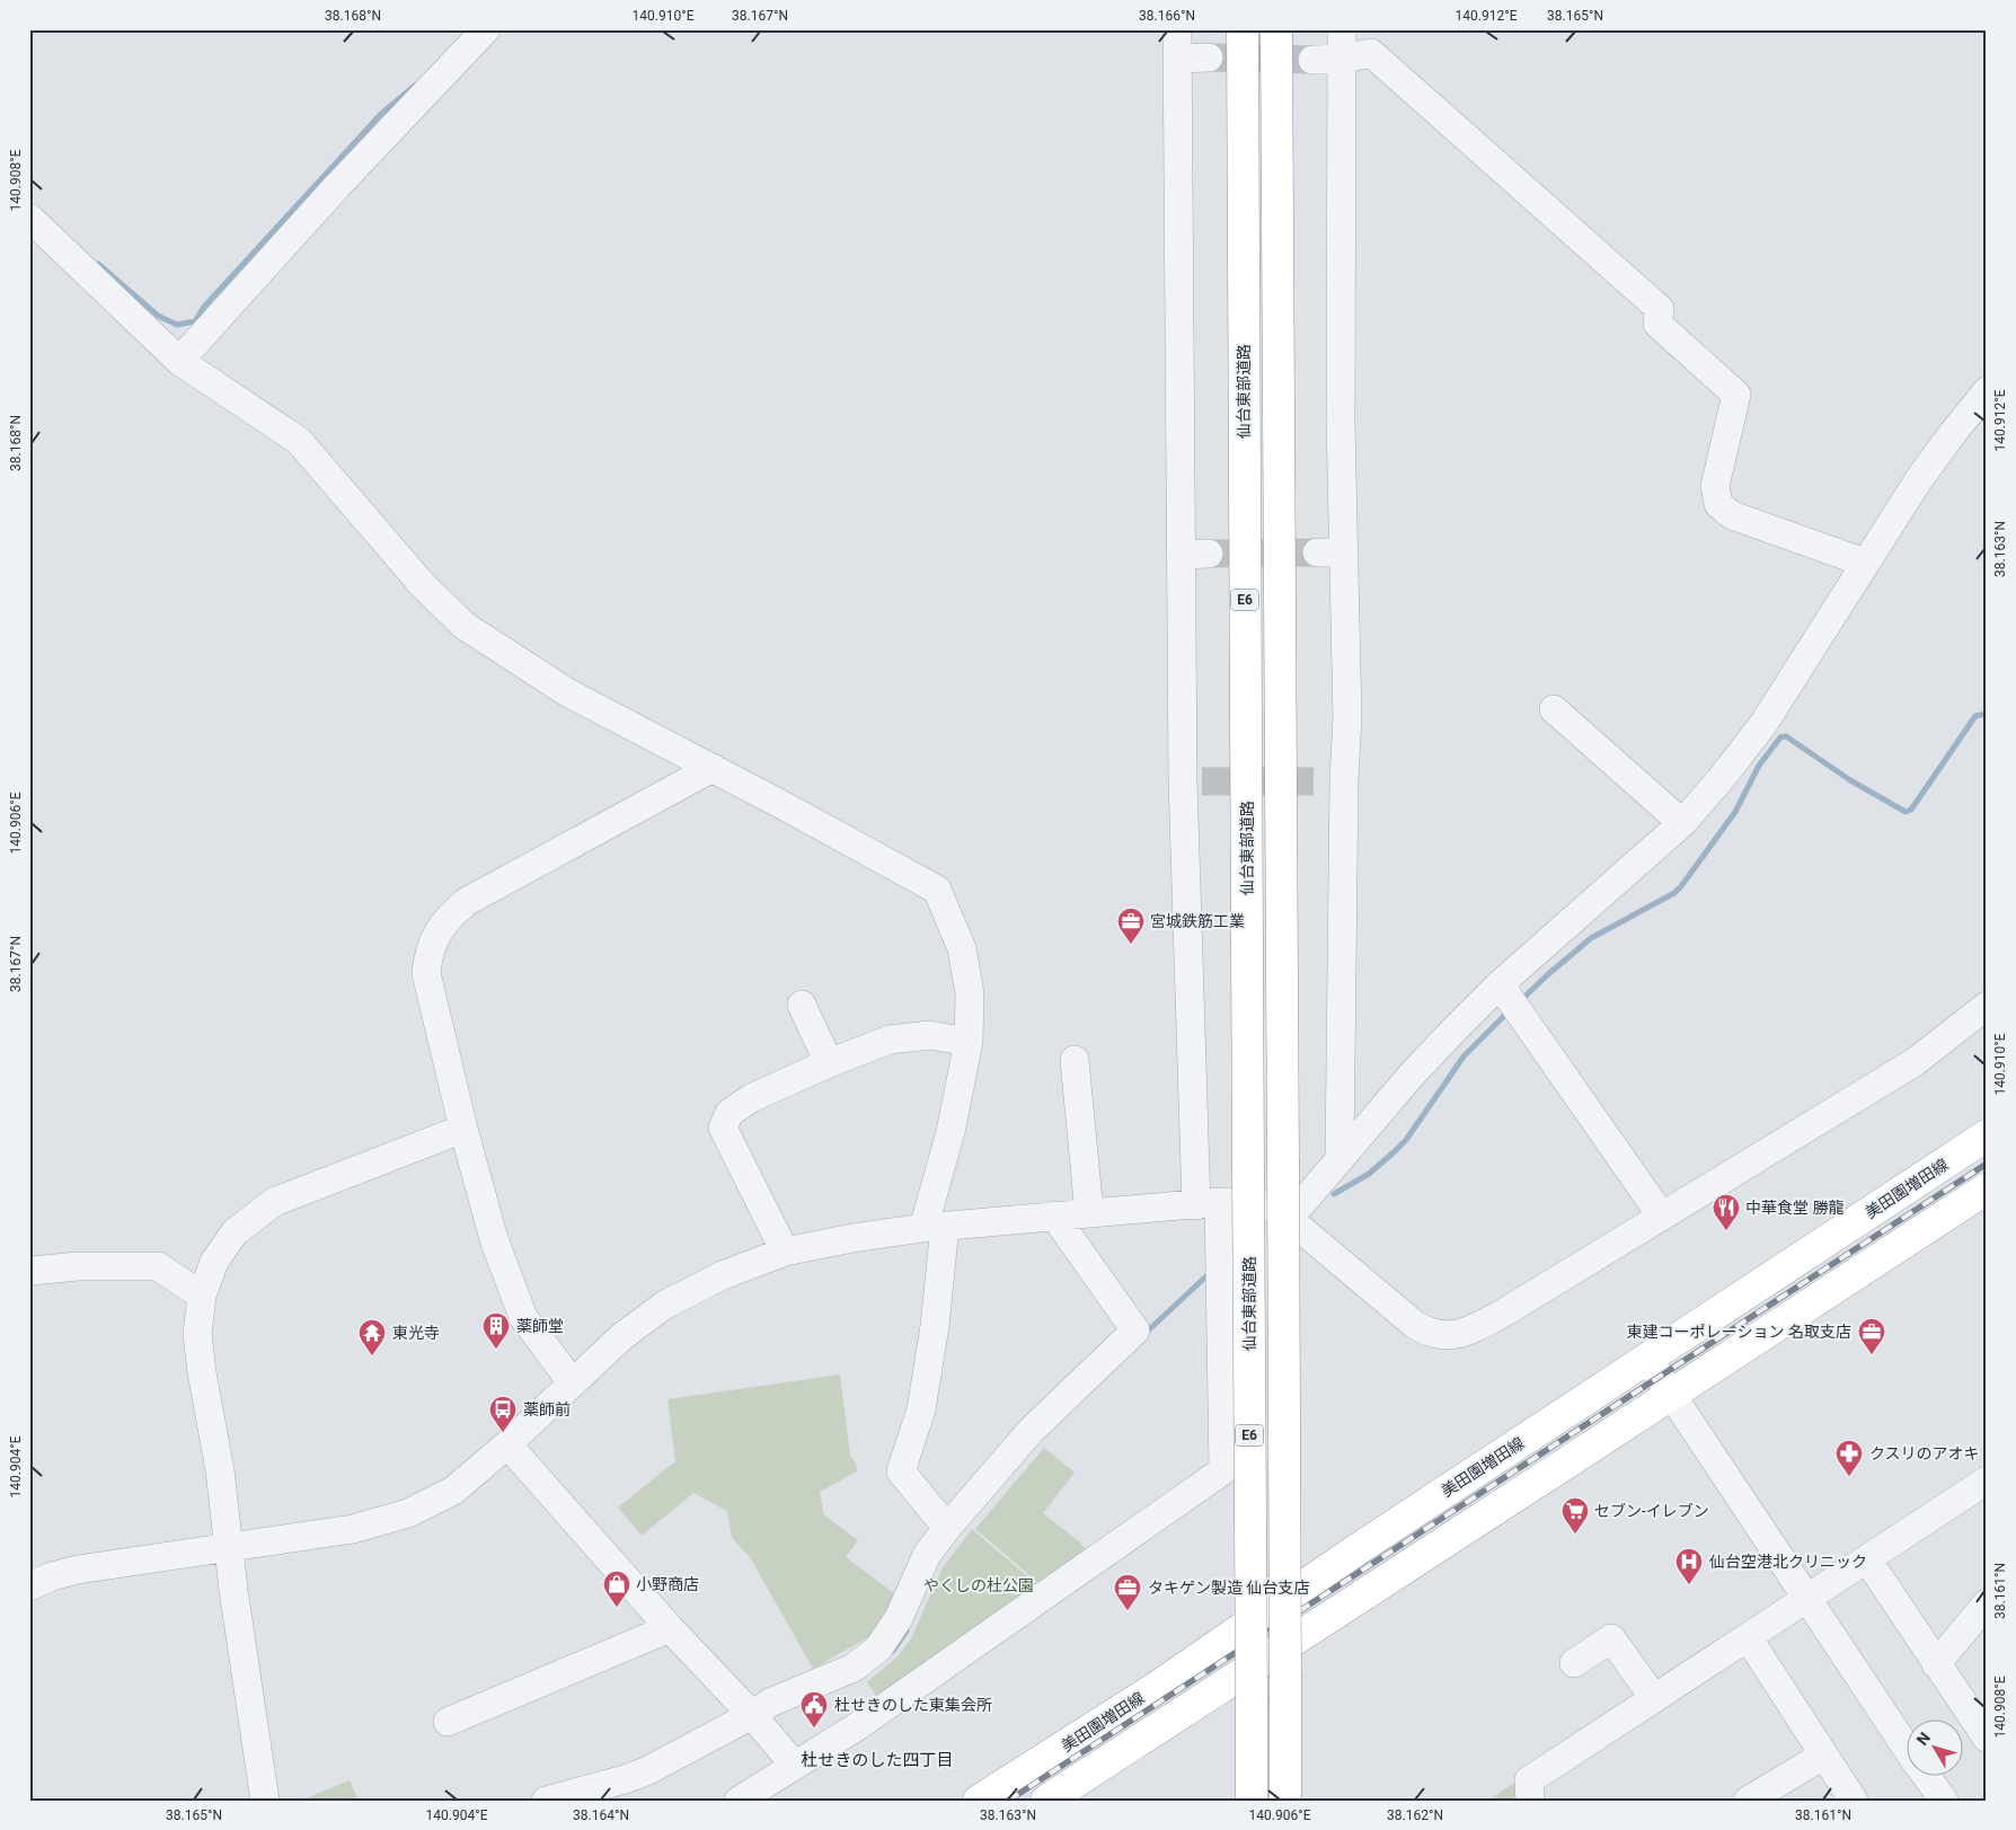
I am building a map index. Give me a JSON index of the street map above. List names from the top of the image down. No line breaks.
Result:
{"streets":{"main road":["仙台東部道路","E6","美田園増田線"]},"districts":["杜せきのした四丁目"],"parks":["やくしの杜公園"],"places":{"office":["宮城鉄筋工業","東建コーポレーション 名取支店","タキゲン製造 仙台支店"],"restaurant":["中華食堂 勝龍"],"building":["薬師堂"],"temple":["東光寺"],"bus stop":["薬師前"],"pharmacy":["クスリのアオキ"],"supermarket":["セブン-イレブン"],"hospital":["仙台空港北クリニック"],"shop":["小野商店"],"public building":["杜せきのした東集会所"]},"north":"top left","coordinates":["38.168°N","140.910°E","38.167°N","38.166°N","140.912°E","38.165°N","140.908°E","38.163°N","140.906°E","140.904°E","38.161°N","38.164°N","38.162°N"]}
